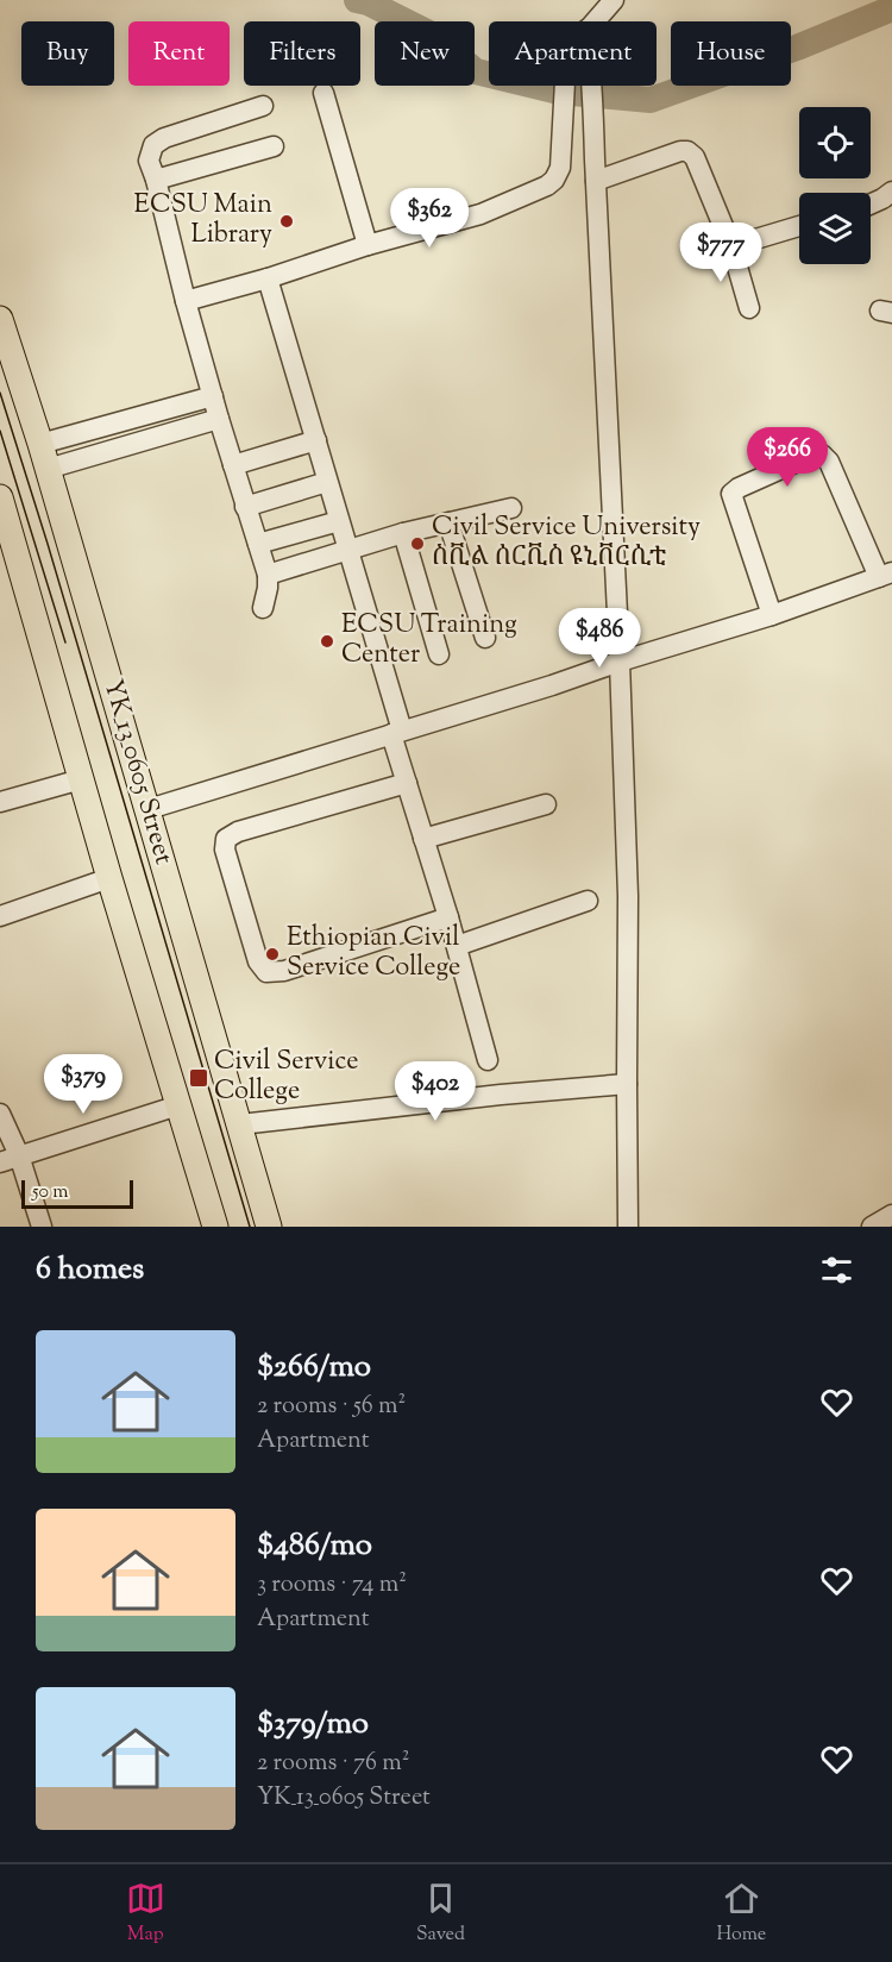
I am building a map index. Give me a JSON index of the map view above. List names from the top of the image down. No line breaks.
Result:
{"streets":{"main road":["YK_13_0605 Street"]},"places":{"other":["ECSU Main Library","Civil Service University ስቪል ሰርቪስ ዩኒቨርሲቲ","ECSU Training Center","Ethiopian Civil Service College"],"transit":["Civil Service College"]},"scale_bar":"50 m","page":{"chip":["Buy","Rent","Filters","New","Apartment","House"],"price":["$362","$777","$266","$486","$379","$402"],"scale":"50 m","heading":"6 homes","list":[{"name":"$266/mo","note":"2 rooms · 56 m² · Apartment"},{"name":"$486/mo","note":"3 rooms · 74 m² · Apartment"},{"name":"$379/mo","note":"2 rooms · 76 m² · YK_13_0605 Street"}],"tabs":["Map","Saved","Home"]}}
